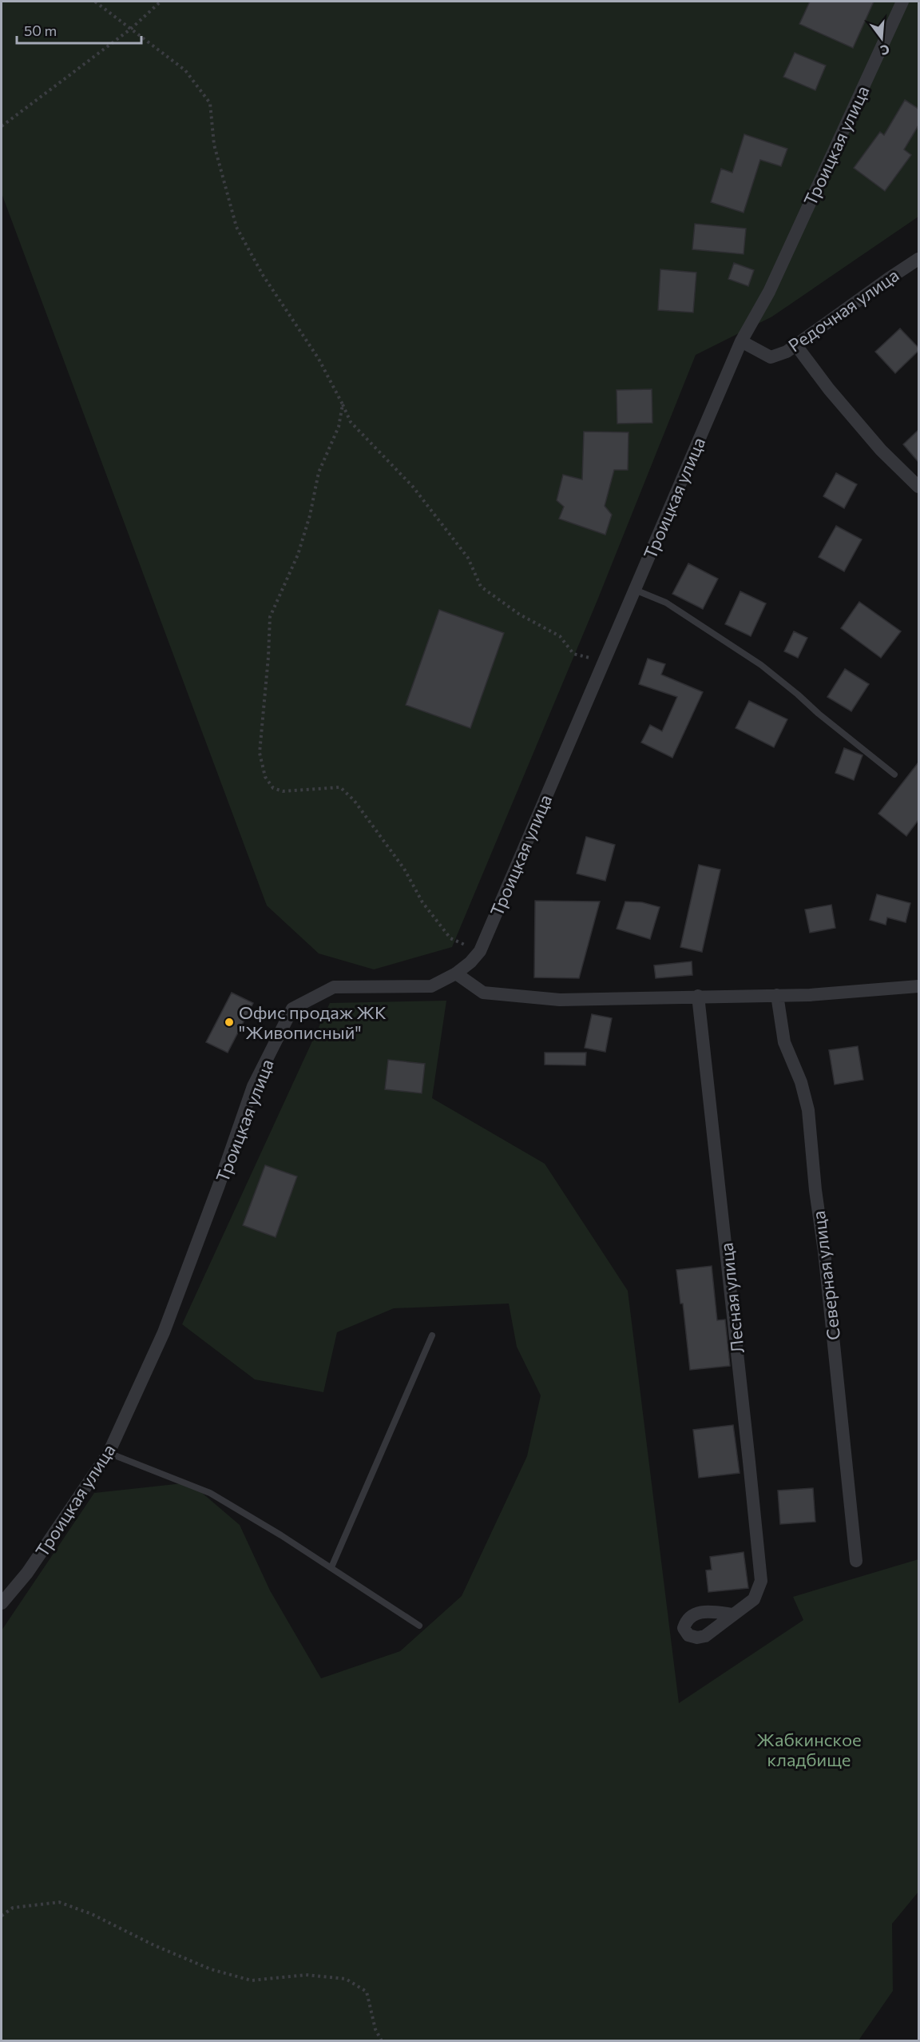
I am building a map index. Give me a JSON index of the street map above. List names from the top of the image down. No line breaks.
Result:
{"streets":{"street":["Троицкая улица","Редочная улица","Северная улица","Лесная улица"]},"crossings":[["Троицкая улица","Редочная улица"]],"parks":["Жабкинское кладбище"],"places":["Офис продаж ЖК \"Живописный\""],"scale_bar":"50 m","north":"bottom"}
